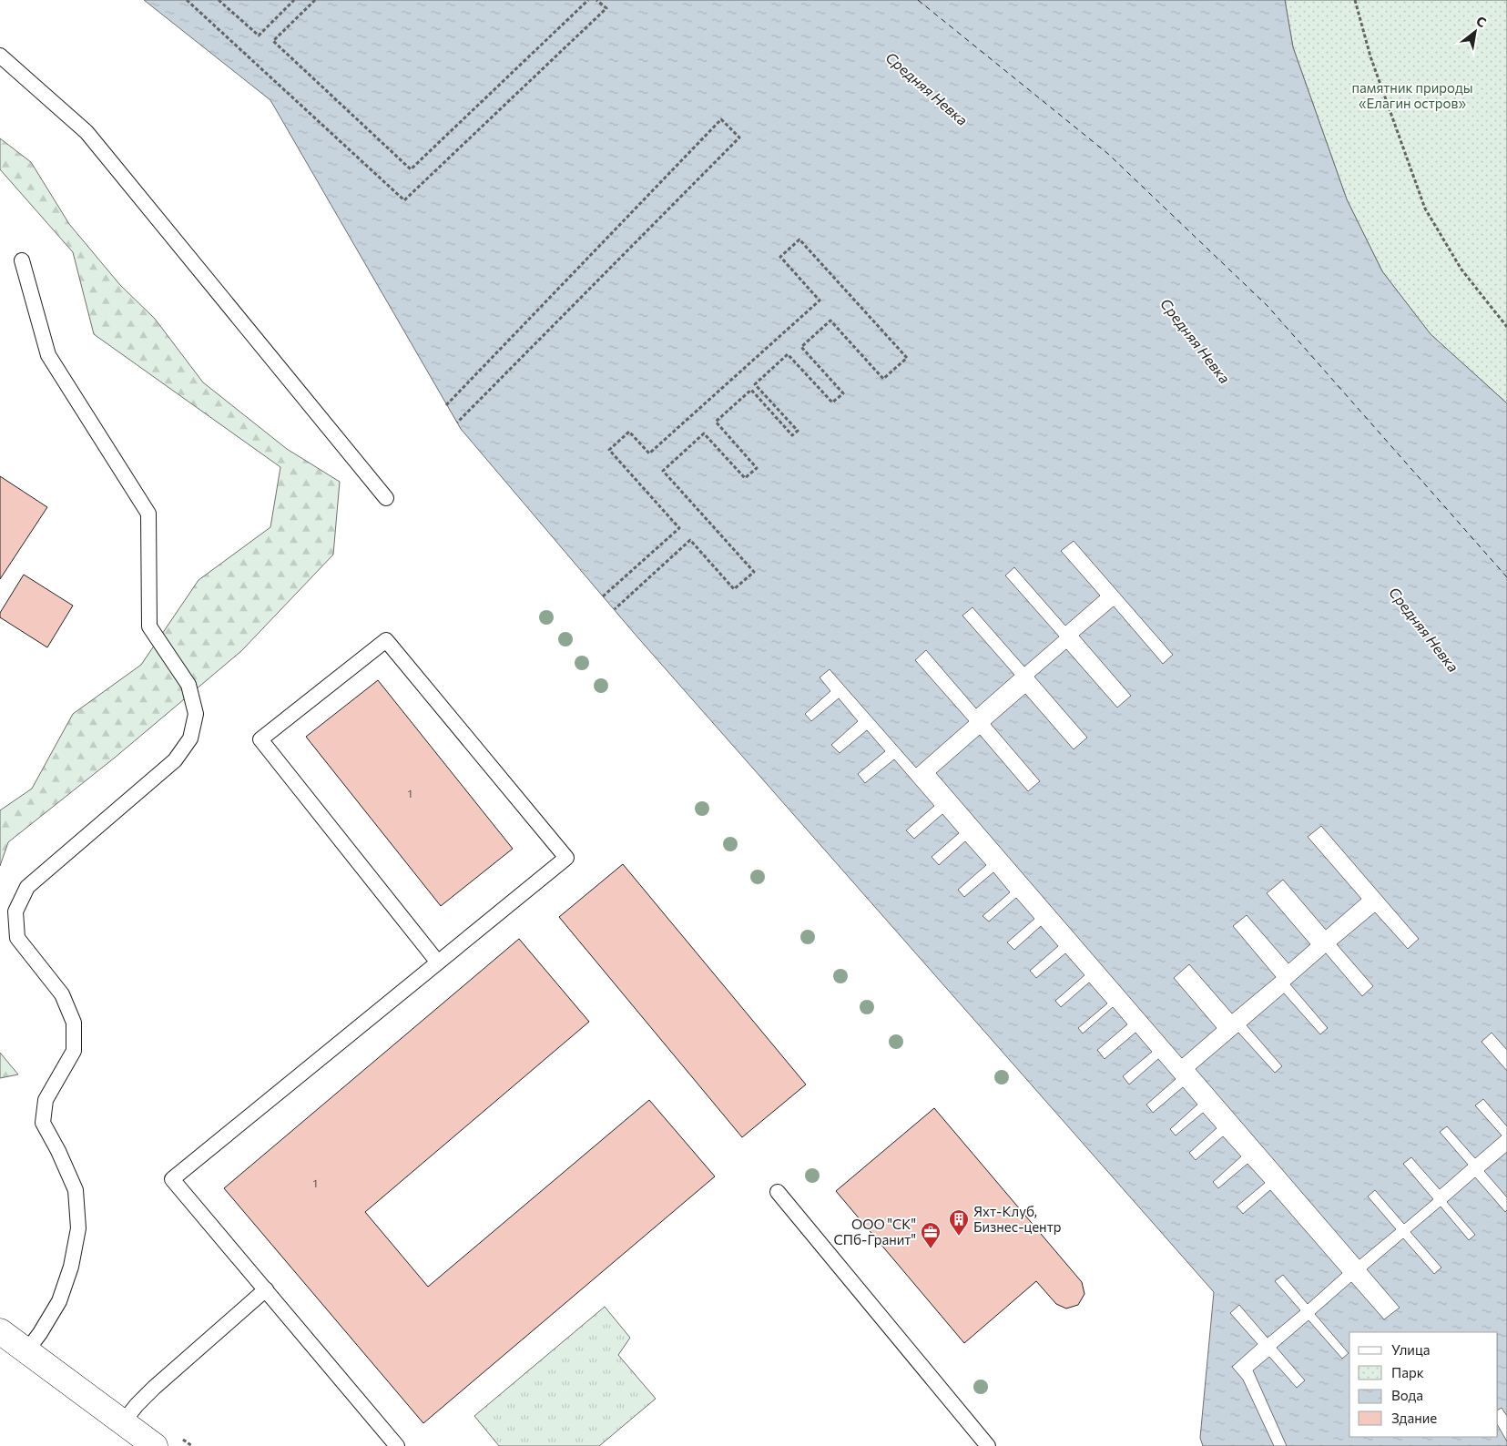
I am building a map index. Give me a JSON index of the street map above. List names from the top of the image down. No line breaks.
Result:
{"water":["Средняя Невка"],"parks":["памятник природы «Елагин остров»"],"places":{"building":["Яхт-Клуб, Бизнес-центр"],"office":["ООО \"СК\" СПб-Гранит\""]},"house_numbers":["1","1"],"legend":["Улица","Парк","Вода","Здание"],"north":"top right"}
